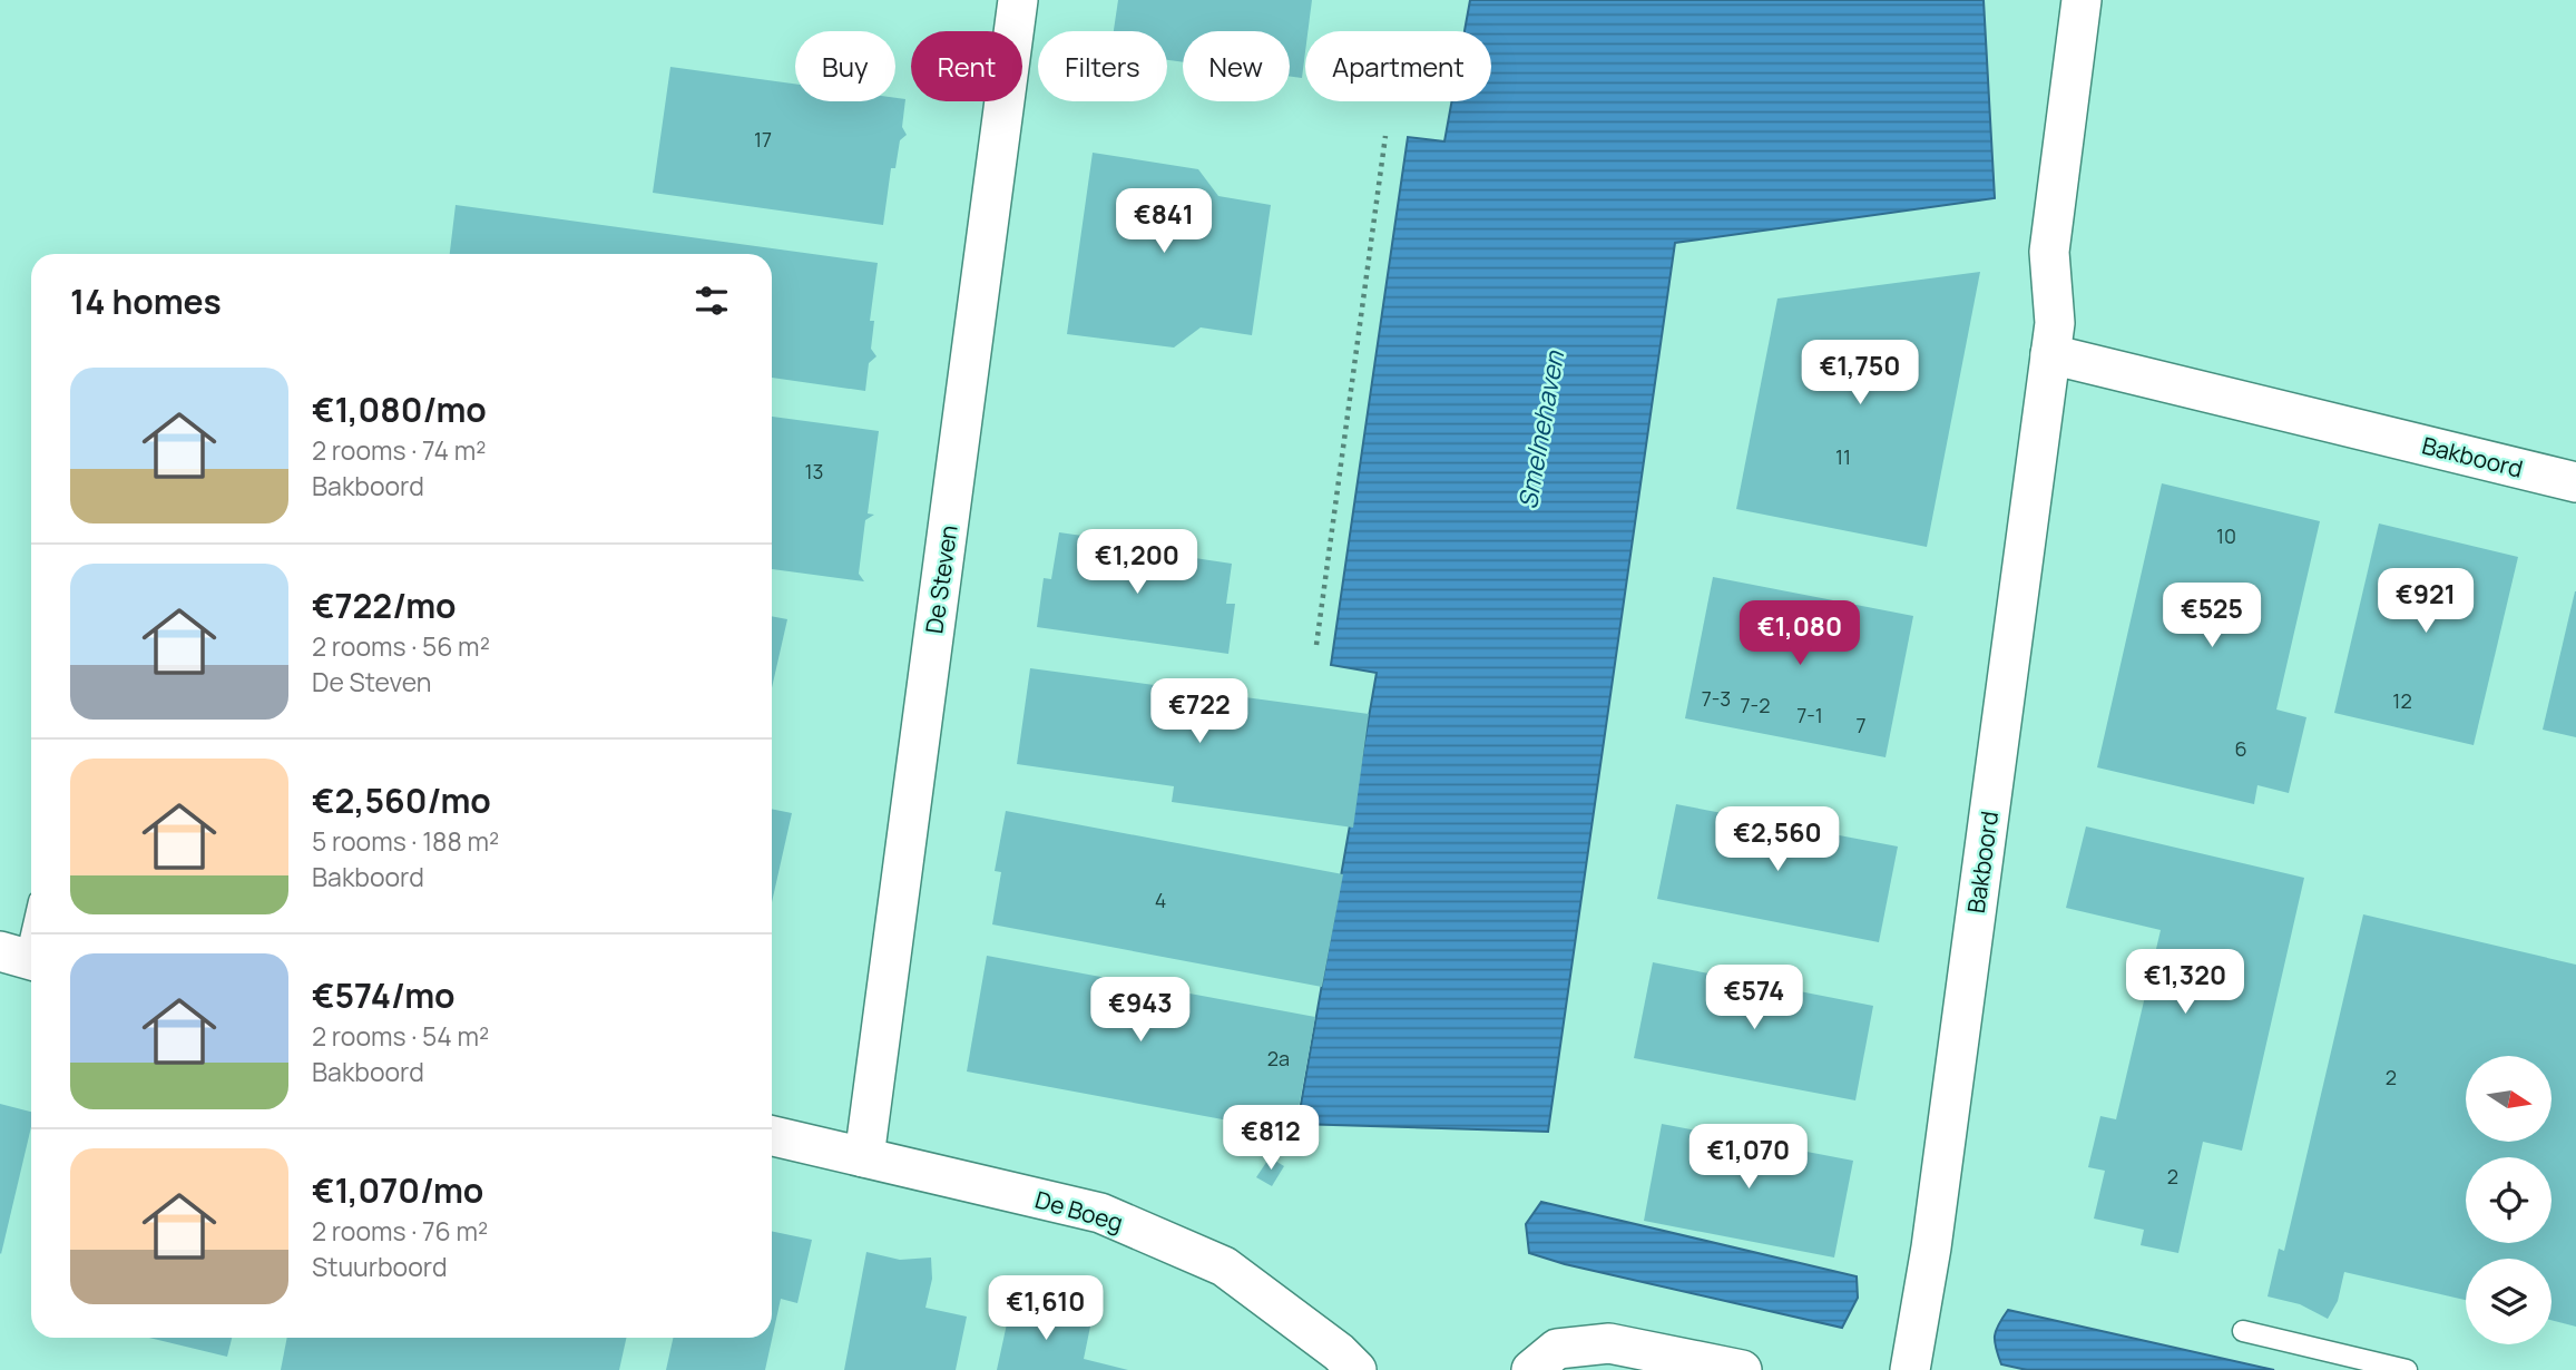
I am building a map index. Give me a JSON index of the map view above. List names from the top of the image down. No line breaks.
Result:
{"streets":{"street":["Bakboord","De Steven","De Boeg"]},"crossings":[["De Steven","De Boeg"]],"water":["Smelnehaven"],"house_numbers":["17","11","13","10","7-3","12","7-2","7-1","7","6","4","2a","2","2"],"north":"right","page":{"chip":["Buy","Rent","Filters","New","Apartment"],"price":["€841","€1,750","€1,200","€921","€525","€1,080","€722","€2,560","€1,320","€574","€943","€812","€1,070","€1,610"],"heading":"14 homes","list":[{"name":"€1,080/mo","note":"2 rooms · 74 m² · Bakboord"},{"name":"€722/mo","note":"2 rooms · 56 m² · De Steven"},{"name":"€2,560/mo","note":"5 rooms · 188 m² · Bakboord"},{"name":"€574/mo","note":"2 rooms · 54 m² · Bakboord"},{"name":"€1,070/mo","note":"2 rooms · 76 m² · Stuurboord"}]}}
